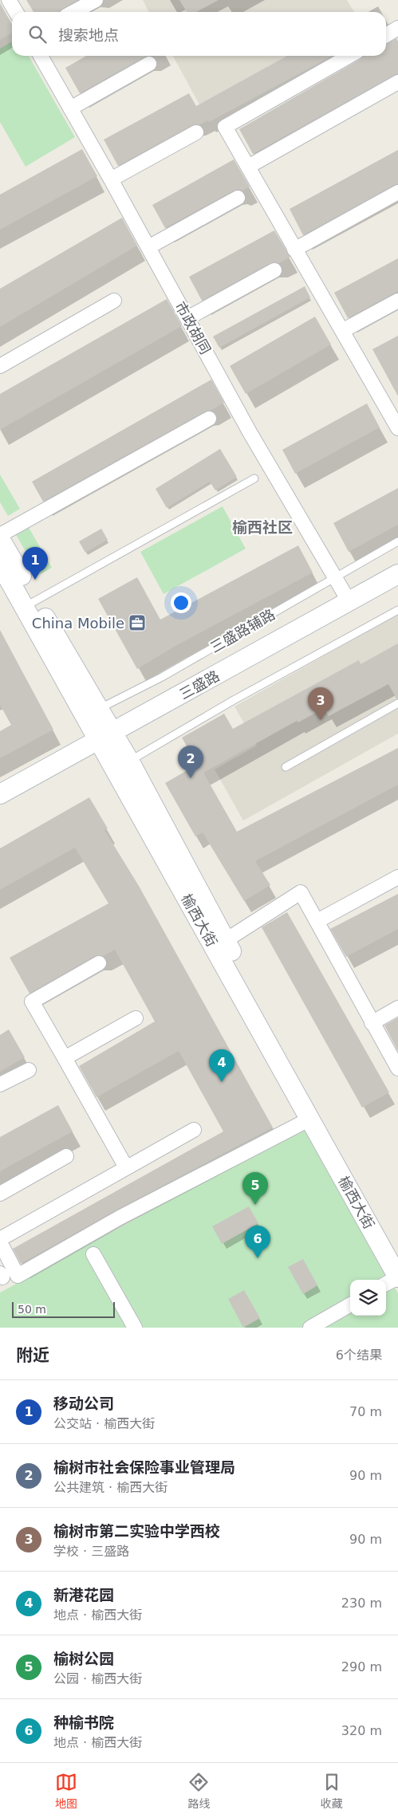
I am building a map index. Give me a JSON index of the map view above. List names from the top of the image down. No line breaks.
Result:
{"streets":{"main road":["三盛路","榆西大街"],"street":["市政胡同"],"lane":["三盛路辅路"]},"crossings":[["市政胡同","三盛路辅路"],["市政胡同","三盛路"],["三盛路辅路","榆西大街"],["三盛路","榆西大街"]],"districts":["榆西社区"],"places":{"office":["China Mobile"]},"scale_bar":"50 m","page":{"search":"搜索地点","pins":["1","3","2","4","5","6"],"scale":"50 m","heading":["附近","6个结果"],"list":[{"mark":"1","name":"移动公司","note":"公交站 · 榆西大街","value":"70 m"},{"mark":"2","name":"榆树市社会保险事业管理局","note":"公共建筑 · 榆西大街","value":"90 m"},{"mark":"3","name":"榆树市第二实验中学西校","note":"学校 · 三盛路","value":"90 m"},{"mark":"4","name":"新港花园","note":"地点 · 榆西大街","value":"230 m"},{"mark":"5","name":"榆树公园","note":"公园 · 榆西大街","value":"290 m"},{"mark":"6","name":"种榆书院","note":"地点 · 榆西大街","value":"320 m"}],"nav":["地图","路线","收藏"]}}
